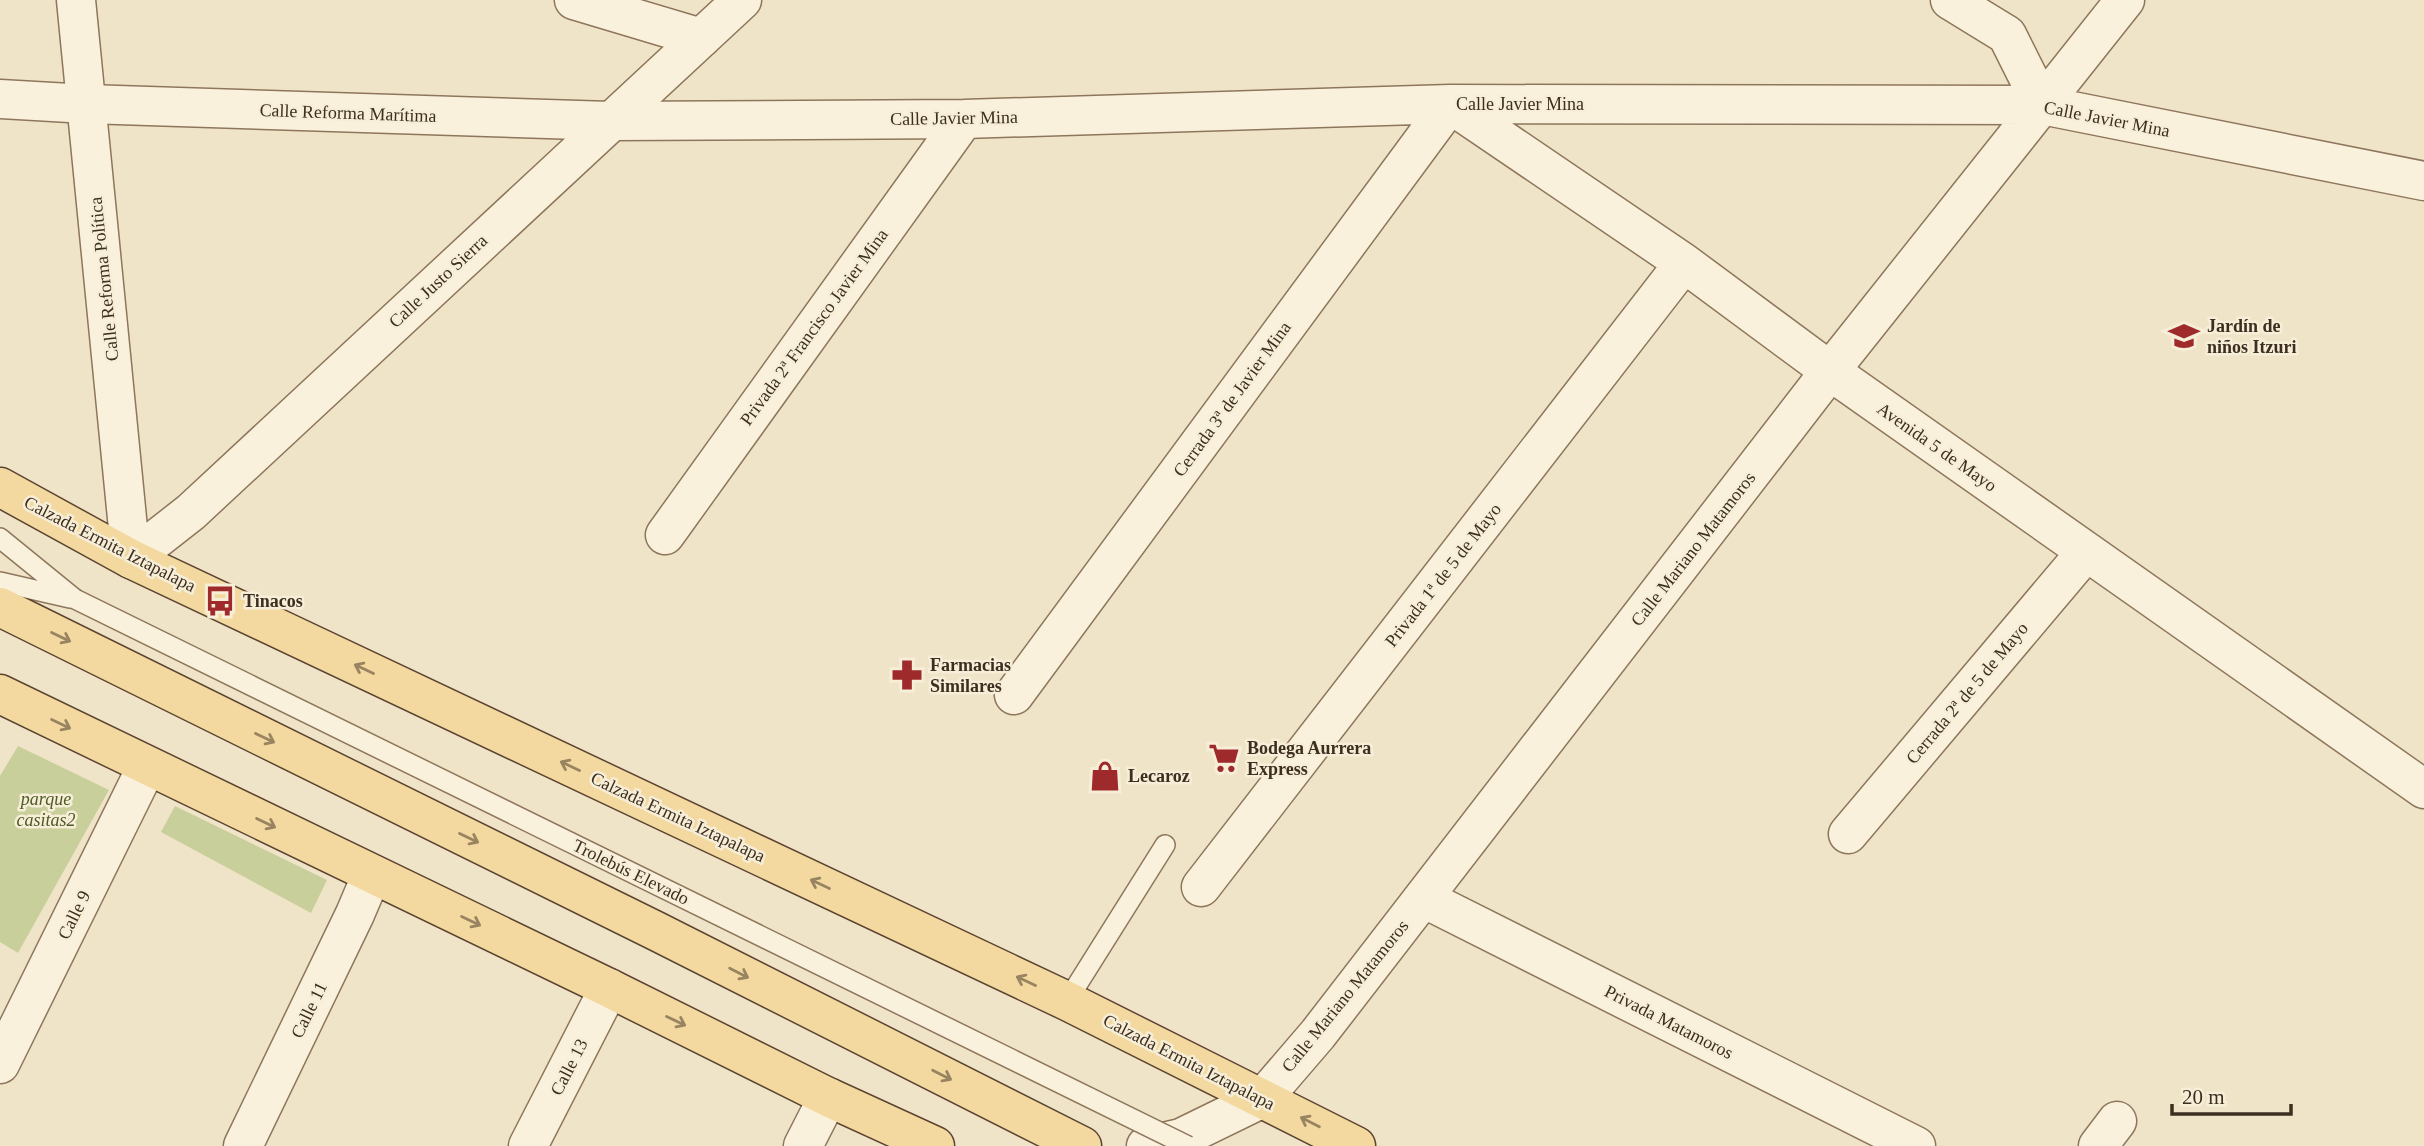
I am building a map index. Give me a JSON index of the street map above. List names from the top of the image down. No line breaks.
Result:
{"streets":{"main road":["Calzada Ermita Iztapalapa"],"street":["Calle Javier Mina","Calle Reforma Marítima","Calle Reforma Política","Calle Justo Sierra","Privada 2ª Francisco Javier Mina","Cerrada 3ª de Javier Mina","Avenida 5 de Mayo","Calle Mariano Matamoros","Privada 1ª de 5 de Mayo","Cerrada 2ª de 5 de Mayo","Calle 9","Calle 11","Privada Matamoros","Calle 13"],"lane":["Trolebús Elevado"]},"crossings":[["Calle Javier Mina","Calle Reforma Marítima"],["Calle Javier Mina","Calle Justo Sierra"],["Calle Javier Mina","Privada 2ª Francisco Javier Mina"],["Calle Javier Mina","Cerrada 3ª de Javier Mina"],["Calle Javier Mina","Avenida 5 de Mayo"],["Calle Javier Mina","Calle Mariano Matamoros"],["Calle Reforma Marítima","Calle Reforma Política"],["Calle Reforma Marítima","Calle Justo Sierra"],["Calle Reforma Política","Calle Justo Sierra"],["Calle Reforma Política","Calzada Ermita Iztapalapa"],["Calle Justo Sierra","Calzada Ermita Iztapalapa"],["Cerrada 3ª de Javier Mina","Avenida 5 de Mayo"],["Avenida 5 de Mayo","Calle Mariano Matamoros"],["Avenida 5 de Mayo","Privada 1ª de 5 de Mayo"],["Avenida 5 de Mayo","Cerrada 2ª de 5 de Mayo"],["Calzada Ermita Iztapalapa","Calle Mariano Matamoros"],["Calle Mariano Matamoros","Privada Matamoros"]],"parks":["parque casitas2"],"places":{"school or university":["Jardín de niños Itzuri"],"bus stop":["Tinacos"],"pharmacy":["Farmacias Similares"],"supermarket":["Bodega Aurrera Express"],"shop":["Lecaroz"]},"scale_bar":"20 m"}
